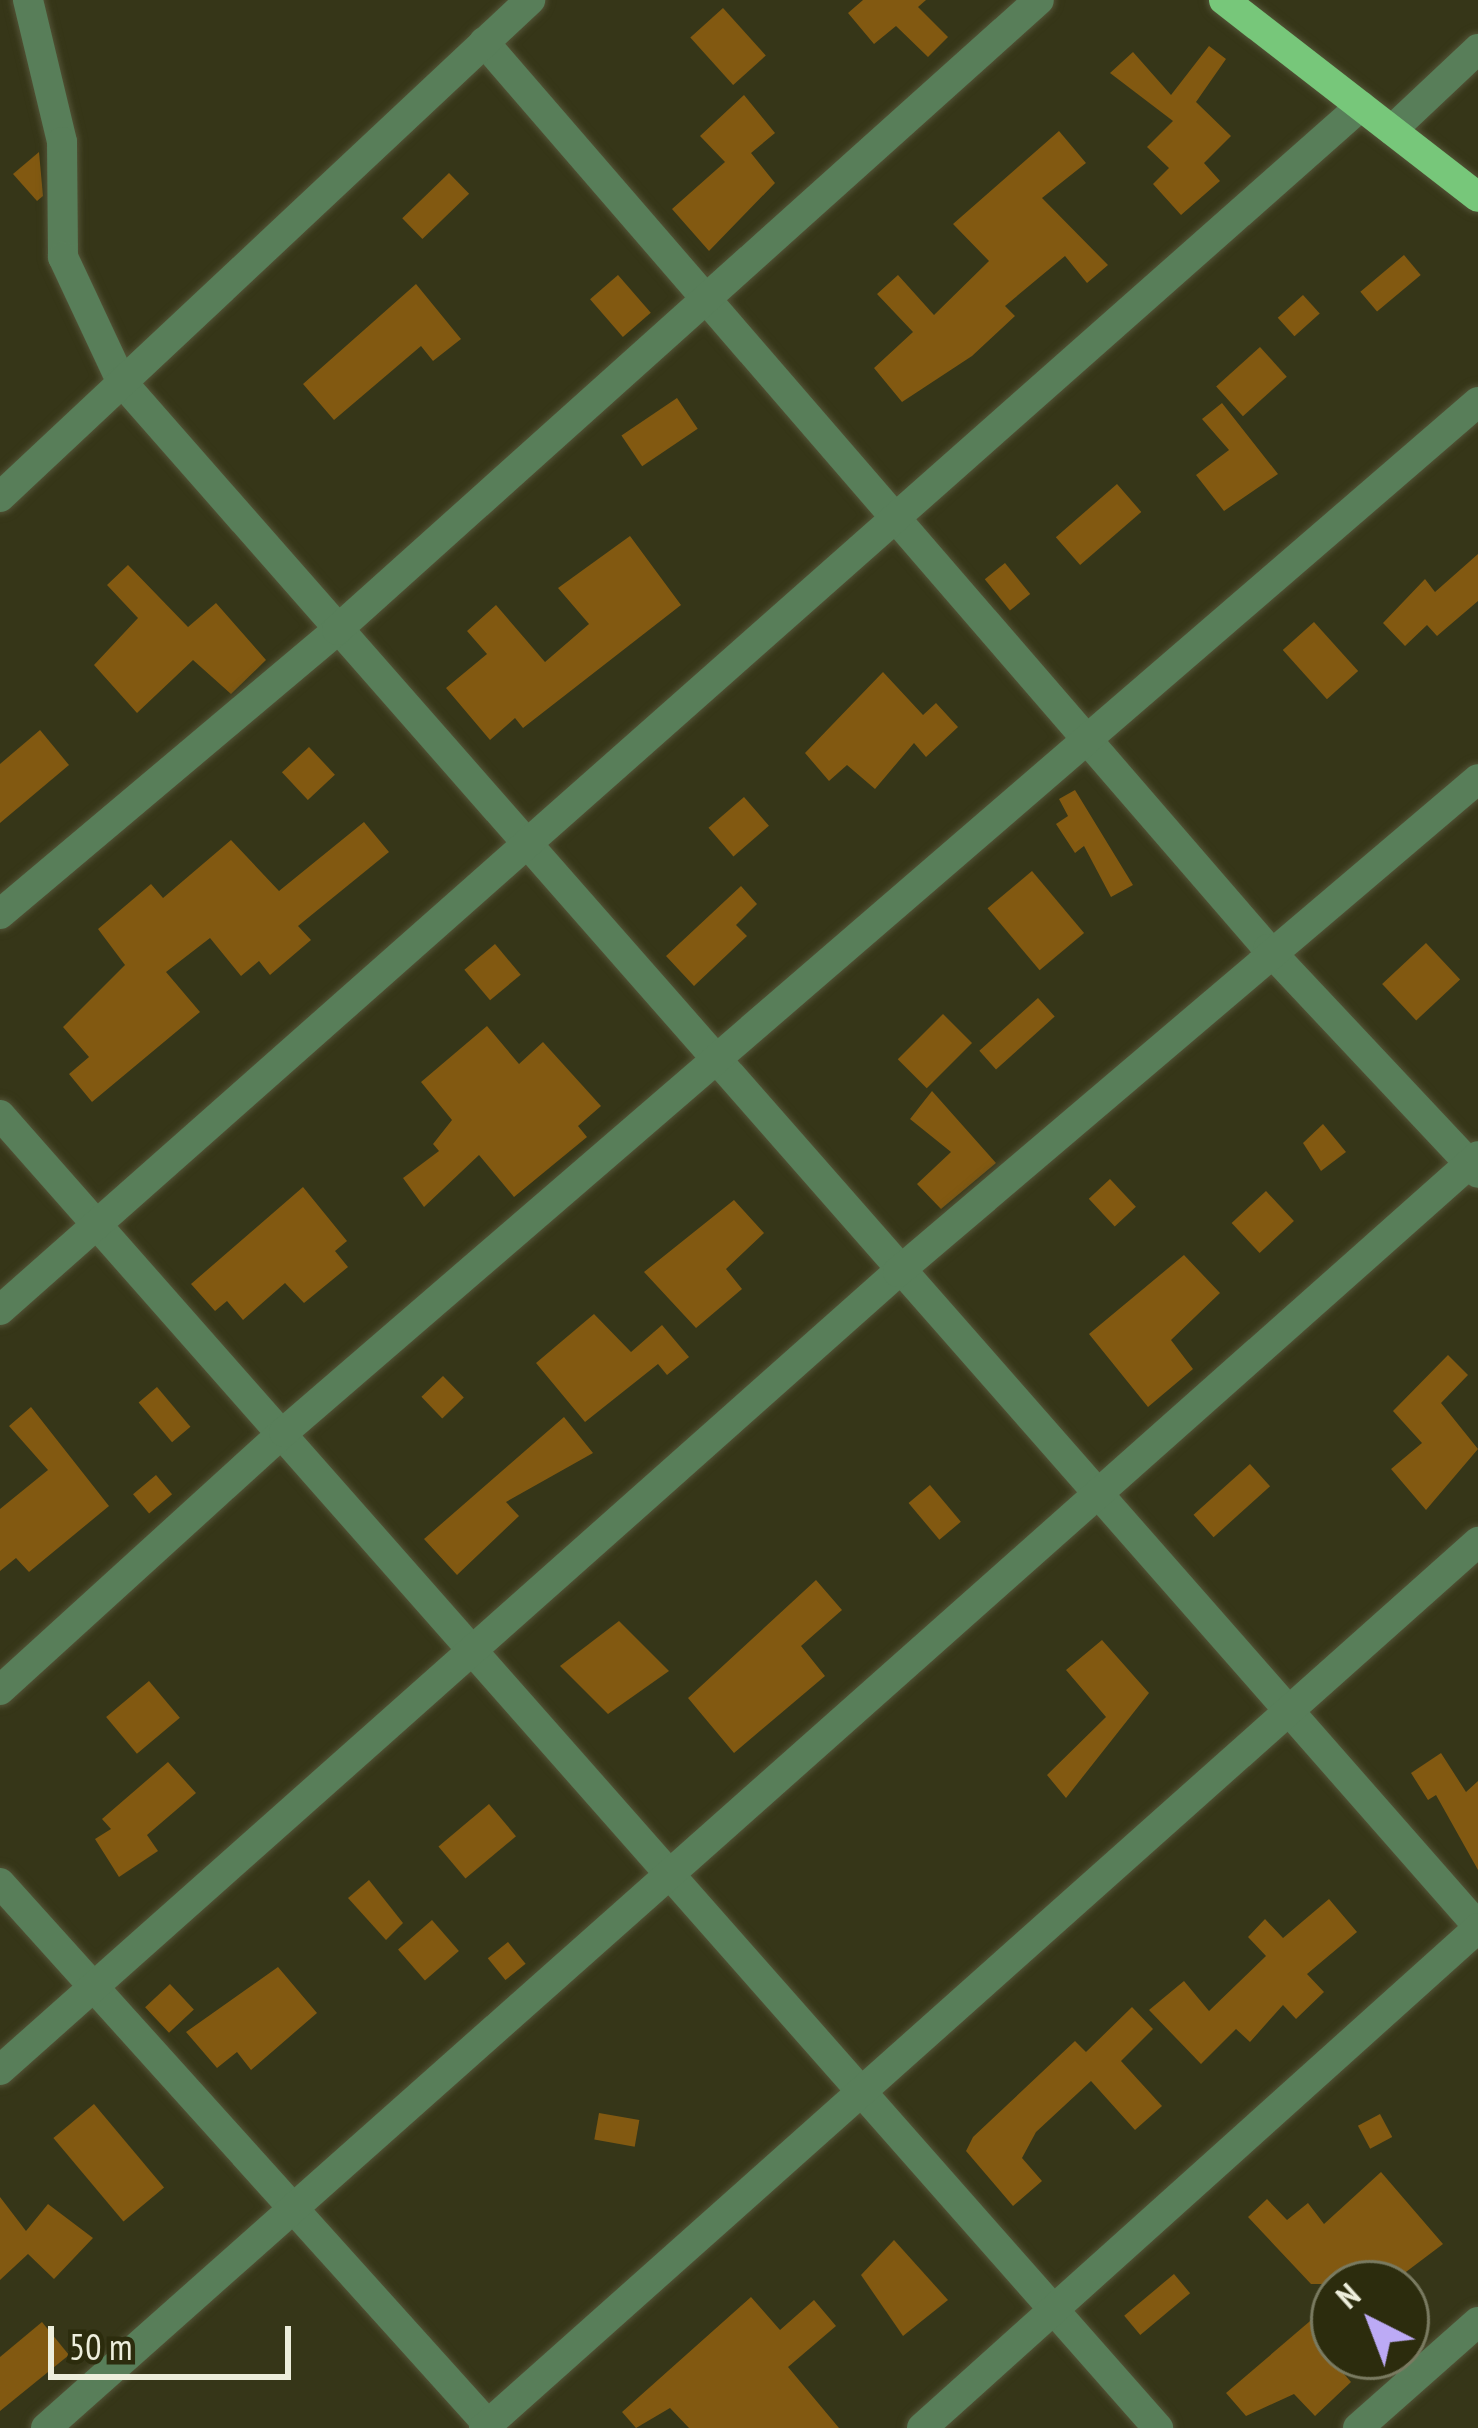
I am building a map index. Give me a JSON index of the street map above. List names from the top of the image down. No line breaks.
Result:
{"scale_bar":"50 m","north":"top left"}
